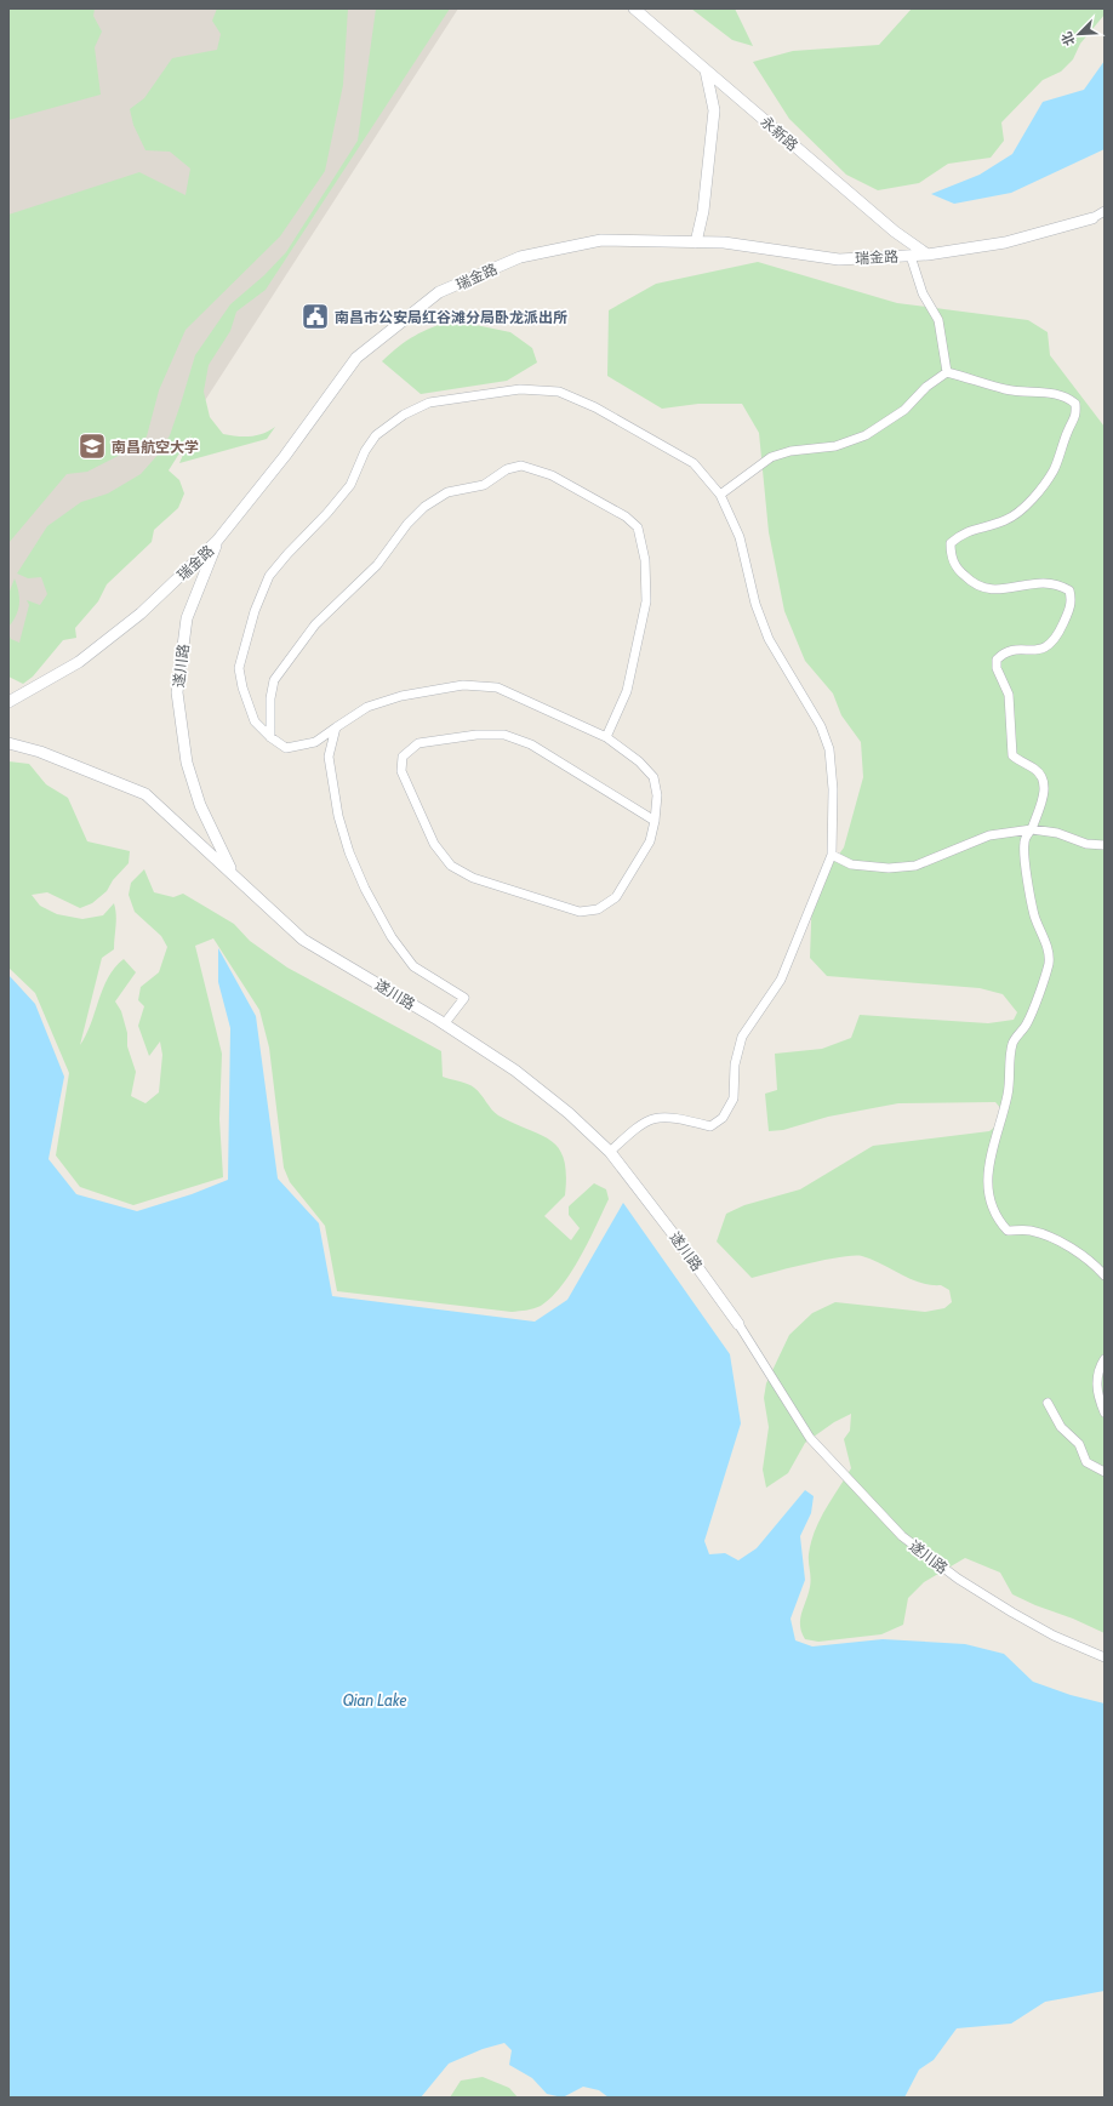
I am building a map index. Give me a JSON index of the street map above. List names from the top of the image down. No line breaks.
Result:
{"streets":{"street":["永新路","瑞金路","遂川路"]},"crossings":[["永新路","瑞金路"],["瑞金路","遂川路"]],"water":["Qian Lake"],"places":{"public building":["南昌市公安局红谷滩分局卧龙派出所"],"school or university":["南昌航空大学"]},"north":"bottom left"}
